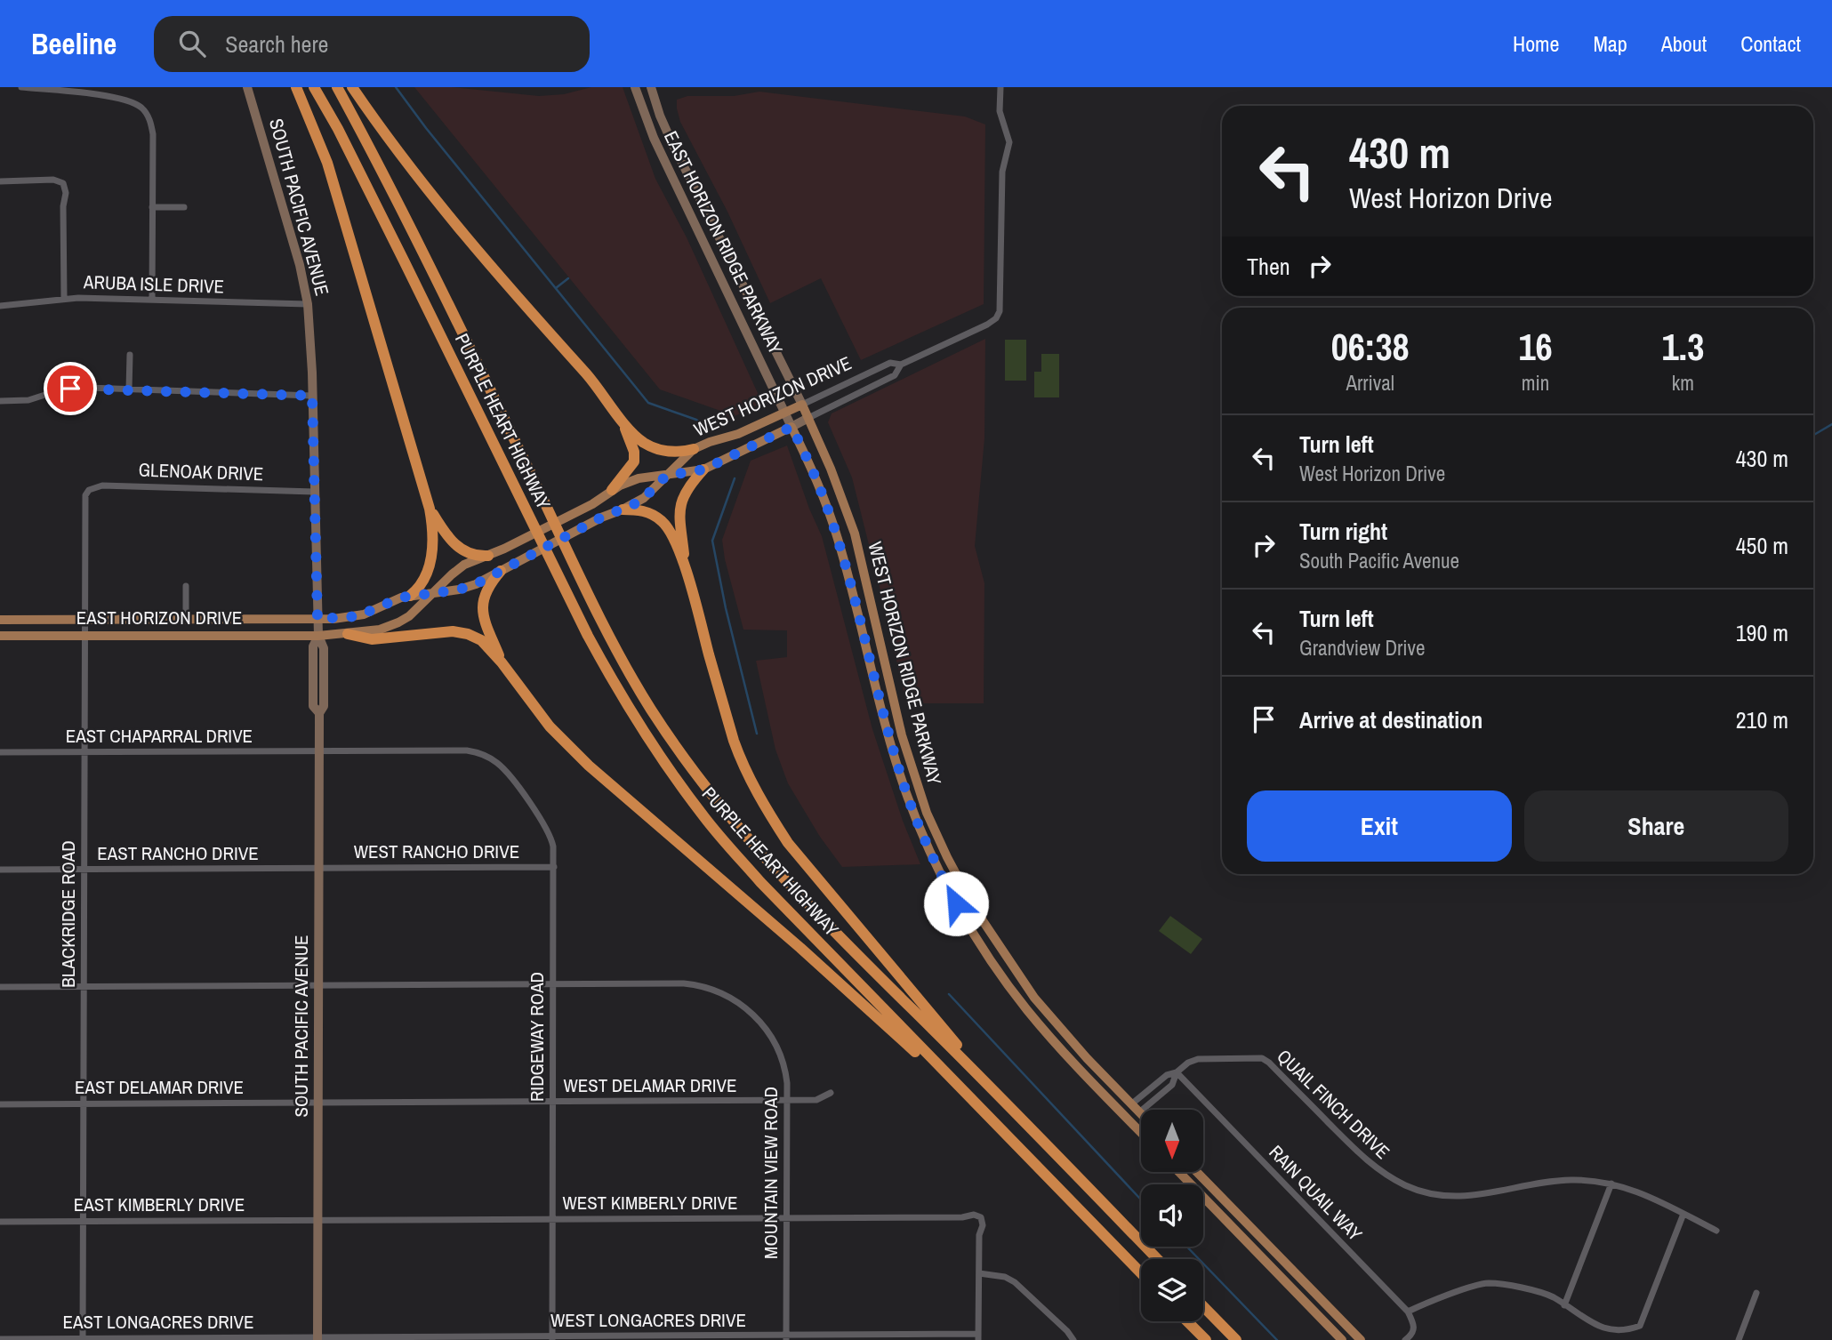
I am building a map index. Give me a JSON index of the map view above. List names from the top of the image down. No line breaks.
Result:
{"streets":{"highway":["PURPLE HEART HIGHWAY"],"main road":["WEST HORIZON DRIVE","EAST HORIZON DRIVE","WEST HORIZON RIDGE PARKWAY"],"street":["SOUTH PACIFIC AVENUE","EAST HORIZON RIDGE PARKWAY","ARUBA ISLE DRIVE","GLENOAK DRIVE","EAST CHAPARRAL DRIVE","WEST RANCHO DRIVE","EAST RANCHO DRIVE","BLACKRIDGE ROAD","RIDGEWAY ROAD","WEST DELAMAR DRIVE","EAST DELAMAR DRIVE","QUAIL FINCH DRIVE","MOUNTAIN VIEW ROAD","RAIN QUAIL WAY","WEST KIMBERLY DRIVE","EAST KIMBERLY DRIVE","WEST LONGACRES DRIVE","EAST LONGACRES DRIVE"]},"crossings":[["SOUTH PACIFIC AVENUE","ARUBA ISLE DRIVE"],["SOUTH PACIFIC AVENUE","WEST HORIZON DRIVE"],["SOUTH PACIFIC AVENUE","GLENOAK DRIVE"],["SOUTH PACIFIC AVENUE","EAST HORIZON DRIVE"],["SOUTH PACIFIC AVENUE","EAST CHAPARRAL DRIVE"],["SOUTH PACIFIC AVENUE","WEST RANCHO DRIVE"],["SOUTH PACIFIC AVENUE","EAST RANCHO DRIVE"],["SOUTH PACIFIC AVENUE","WEST DELAMAR DRIVE"],["SOUTH PACIFIC AVENUE","EAST DELAMAR DRIVE"],["SOUTH PACIFIC AVENUE","MOUNTAIN VIEW ROAD"],["SOUTH PACIFIC AVENUE","WEST KIMBERLY DRIVE"],["SOUTH PACIFIC AVENUE","EAST KIMBERLY DRIVE"],["SOUTH PACIFIC AVENUE","WEST LONGACRES DRIVE"],["SOUTH PACIFIC AVENUE","EAST LONGACRES DRIVE"],["EAST HORIZON RIDGE PARKWAY","WEST HORIZON DRIVE"],["EAST HORIZON RIDGE PARKWAY","WEST HORIZON RIDGE PARKWAY"],["WEST HORIZON DRIVE","EAST HORIZON DRIVE"],["WEST HORIZON DRIVE","WEST HORIZON RIDGE PARKWAY"],["GLENOAK DRIVE","BLACKRIDGE ROAD"],["EAST HORIZON DRIVE","BLACKRIDGE ROAD"],["WEST HORIZON RIDGE PARKWAY","QUAIL FINCH DRIVE"],["EAST CHAPARRAL DRIVE","BLACKRIDGE ROAD"],["EAST CHAPARRAL DRIVE","RIDGEWAY ROAD"],["WEST RANCHO DRIVE","EAST RANCHO DRIVE"],["WEST RANCHO DRIVE","RIDGEWAY ROAD"],["EAST RANCHO DRIVE","BLACKRIDGE ROAD"],["BLACKRIDGE ROAD","EAST DELAMAR DRIVE"],["BLACKRIDGE ROAD","MOUNTAIN VIEW ROAD"],["BLACKRIDGE ROAD","EAST KIMBERLY DRIVE"],["BLACKRIDGE ROAD","EAST LONGACRES DRIVE"],["RIDGEWAY ROAD","WEST DELAMAR DRIVE"],["RIDGEWAY ROAD","MOUNTAIN VIEW ROAD"],["RIDGEWAY ROAD","WEST KIMBERLY DRIVE"],["RIDGEWAY ROAD","WEST LONGACRES DRIVE"],["WEST DELAMAR DRIVE","EAST DELAMAR DRIVE"],["WEST DELAMAR DRIVE","MOUNTAIN VIEW ROAD"],["QUAIL FINCH DRIVE","RAIN QUAIL WAY"],["MOUNTAIN VIEW ROAD","WEST KIMBERLY DRIVE"],["MOUNTAIN VIEW ROAD","WEST LONGACRES DRIVE"],["WEST KIMBERLY DRIVE","EAST KIMBERLY DRIVE"],["WEST LONGACRES DRIVE","EAST LONGACRES DRIVE"]],"north":"bottom","page":{"header":"Beeline","search":"Search here","nav":["Home","Map","About","Contact"],"turn":["430 m","West Horizon Drive"],"then":"Then","eta":["06:38","Arrival","16","min","1.3","km"],"list":[{"name":"Turn left","note":"West Horizon Drive","value":"430 m"},{"name":"Turn right","note":"South Pacific Avenue","value":"450 m"},{"name":"Turn left","note":"Grandview Drive","value":"190 m"},{"name":"Arrive at destination","value":"210 m"}],"buttons":["Exit","Share"]}}
